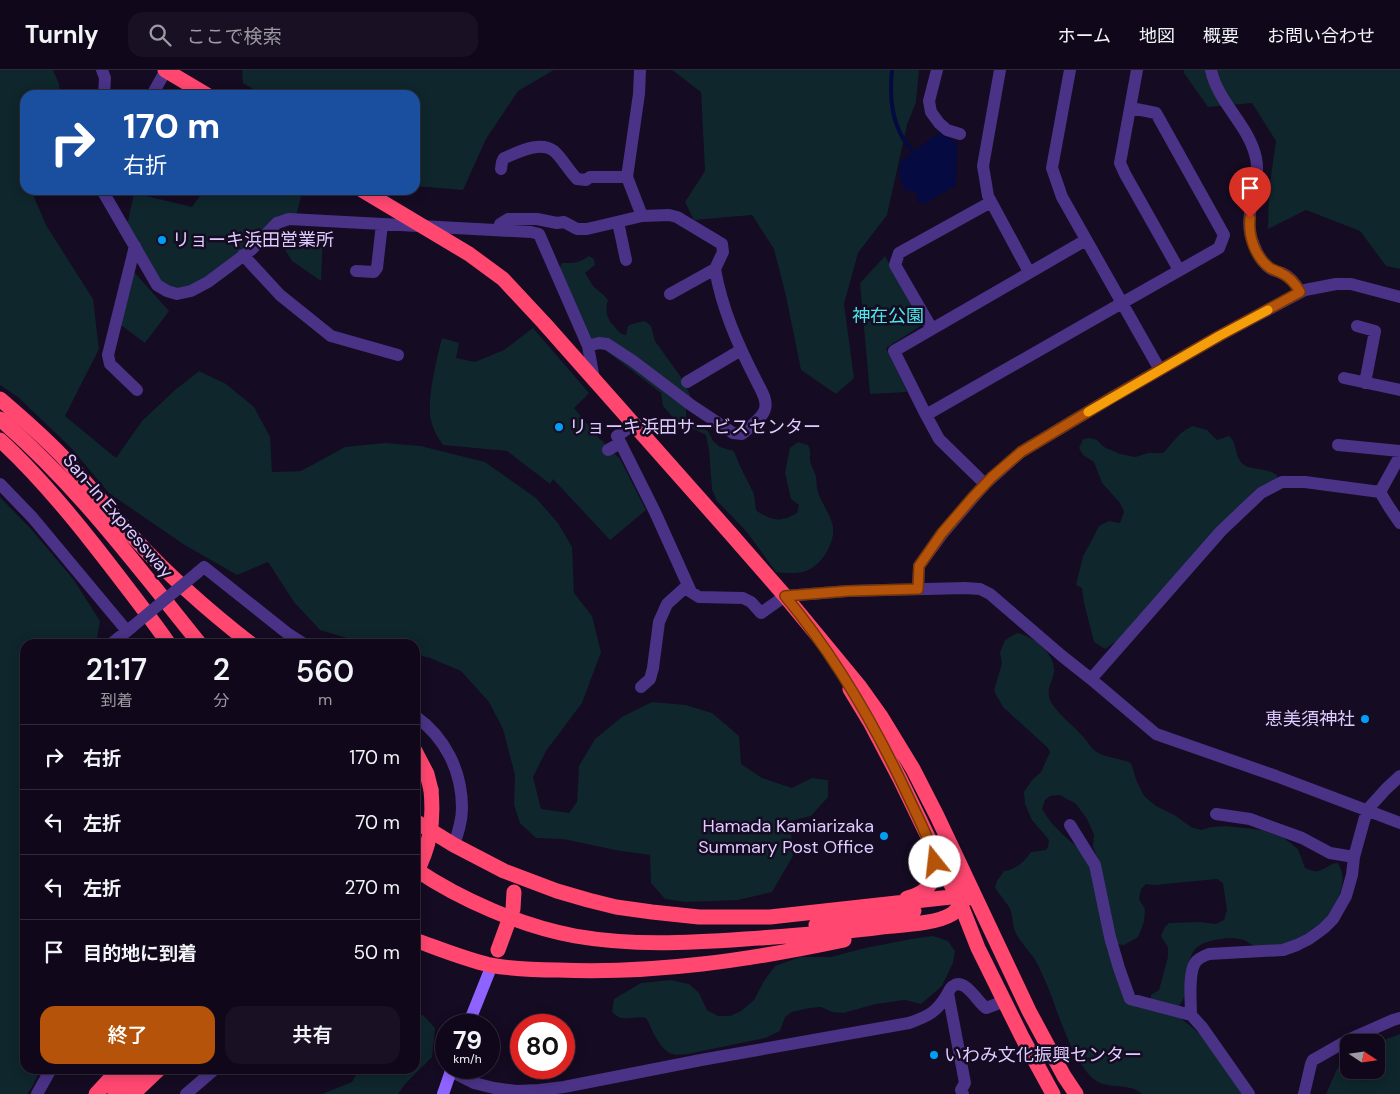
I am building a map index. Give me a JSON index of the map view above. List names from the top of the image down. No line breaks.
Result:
{"streets":{"highway":["San-In Expressway"]},"parks":["神在公園"],"places":["リョーキ浜田営業所","リョーキ浜田サービスセンター","恵美須神社","Hamada Kamiarizaka Summary Post Office","いわみ文化振興センター"],"north":"right","page":{"header":"Turnly","search":"ここで検索","nav":["ホーム","地図","概要","お問い合わせ"],"turn":["170 m","右折"],"eta":["21:17","到着","2","分","560","m"],"list":[{"name":"右折","value":"170 m"},{"name":"左折","value":"70 m"},{"name":"左折","value":"270 m"},{"name":"目的地に到着","value":"50 m"}],"buttons":["終了","共有"],"speed":"79 km/h","limit":"80"}}
